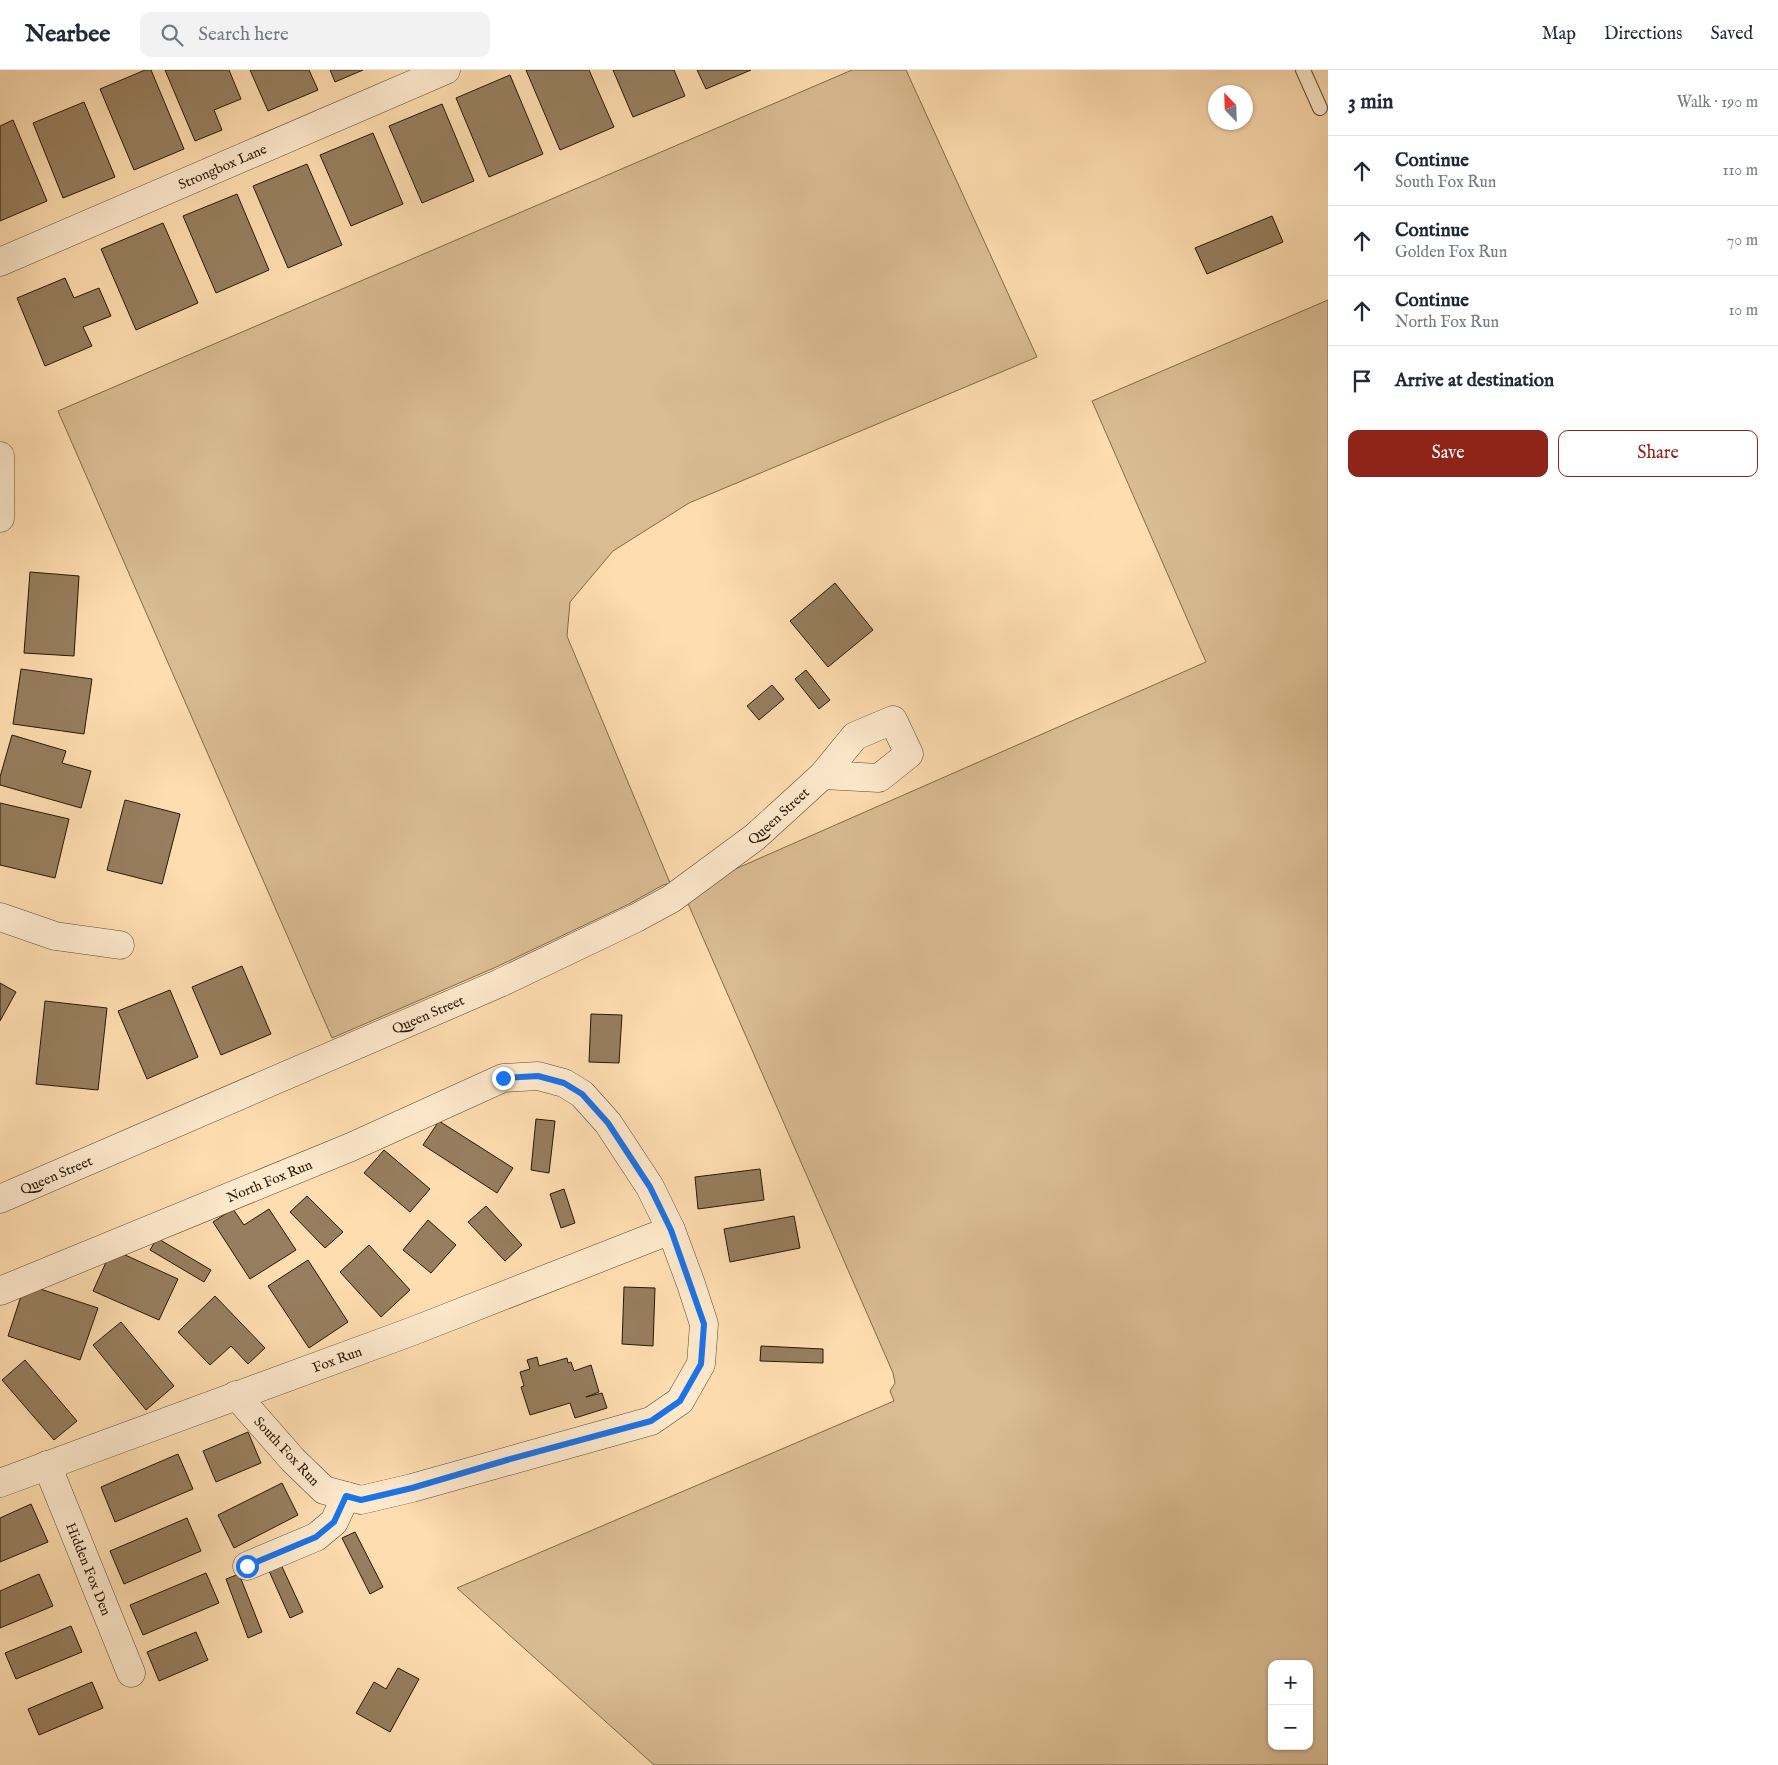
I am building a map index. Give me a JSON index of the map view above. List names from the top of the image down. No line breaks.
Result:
{"streets":{"street":["Strongbox Lane","Queen Street","North Fox Run","Fox Run","South Fox Run","Hidden Fox Den"]},"crossings":[["North Fox Run","Fox Run"],["North Fox Run","South Fox Run"],["Fox Run","South Fox Run"],["Fox Run","Hidden Fox Den"]],"north":"top left","page":{"header":"Nearbee","search":"Search here","nav":["Map","Directions","Saved"],"heading":["3 min","Walk · 190 m"],"list":[["Continue","South Fox Run","110 m"],["Continue","Golden Fox Run","70 m"],["Continue","North Fox Run","10 m"],"Arrive at destination"],"buttons":["Save","Share"],"map_buttons":["+","−"]}}
